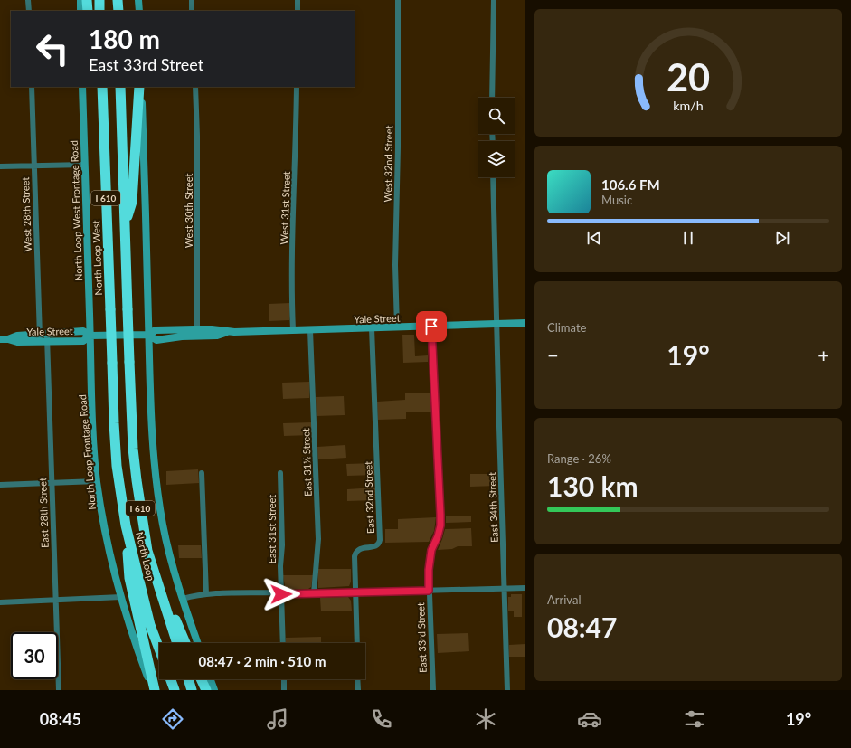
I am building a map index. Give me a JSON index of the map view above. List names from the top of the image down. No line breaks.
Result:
{"streets":{"highway":["I 610","North Loop West","North Loop"],"main road":["North Loop West Frontage Road","Yale Street","North Loop Frontage Road"],"street":["West 32nd Street","West 31st Street","West 30th Street","West 28th Street","East 31½ Street","East 32nd Street","East 34th Street","East 28th Street","East 31st Street","East 33rd Street"]},"crossings":[["West 32nd Street","Yale Street"],["I 610","North Loop"],["West 31st Street","Yale Street"],["North Loop West Frontage Road","Yale Street"],["North Loop West Frontage Road","North Loop Frontage Road"],["West 30th Street","Yale Street"],["West 28th Street","Yale Street"],["West 28th Street","East 28th Street"],["North Loop West","North Loop"],["Yale Street","North Loop Frontage Road"],["Yale Street","East 31½ Street"],["Yale Street","East 32nd Street"],["Yale Street","East 34th Street"],["Yale Street","East 28th Street"],["Yale Street","East 33rd Street"]],"page":{"turn":["180 m","East 33rd Street"],"song":["106.6 FM","Music"],"tile":["Climate",["Range · 26%","130 km"],["Arrival","08:47"]],"heat":["−","19°","+"],"limit":"30","trip":"08:47 · 2 min · 510 m","tabs":["08:45","19°"],"gauge":["20","km/h"]}}
